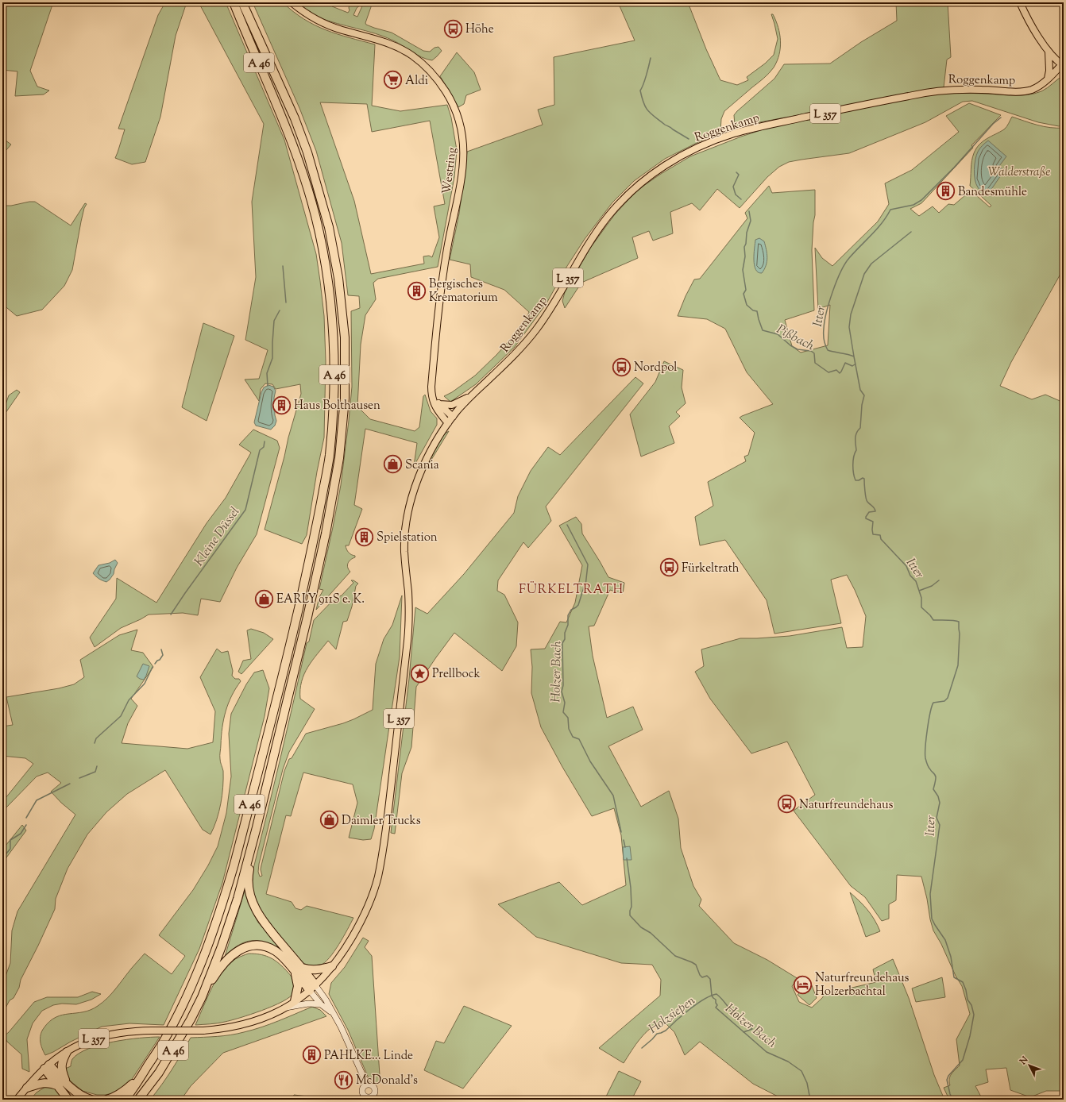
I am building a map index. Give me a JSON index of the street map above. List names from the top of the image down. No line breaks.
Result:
{"streets":{"highway":["A 46"],"main road":["Roggenkamp","L 357","Westring"]},"crossings":[["Roggenkamp","L 357"],["L 357","Westring"]],"districts":["FÜRKELTRATH"],"water":["Itter","Pißbach","Kleine Düssel","Holzer Bach","Holzsiepen"],"parks":["Walderstraße"],"places":{"bus stop":["Höhe","Nordpol","Fürkeltrath","Naturfreundehaus"],"supermarket":["Aldi"],"building":["Bandesmühle","Bergisches Krematorium","Haus Bolthausen","Spielstation","PAHLKE... Linde"],"shop":["Scania","EARLY 911S e. K.","Daimler Trucks"],"place":["Prellbock"],"hotel":["Naturfreundehaus Holzerbachtal"],"restaurant":["McDonald's"]},"north":"top left"}
